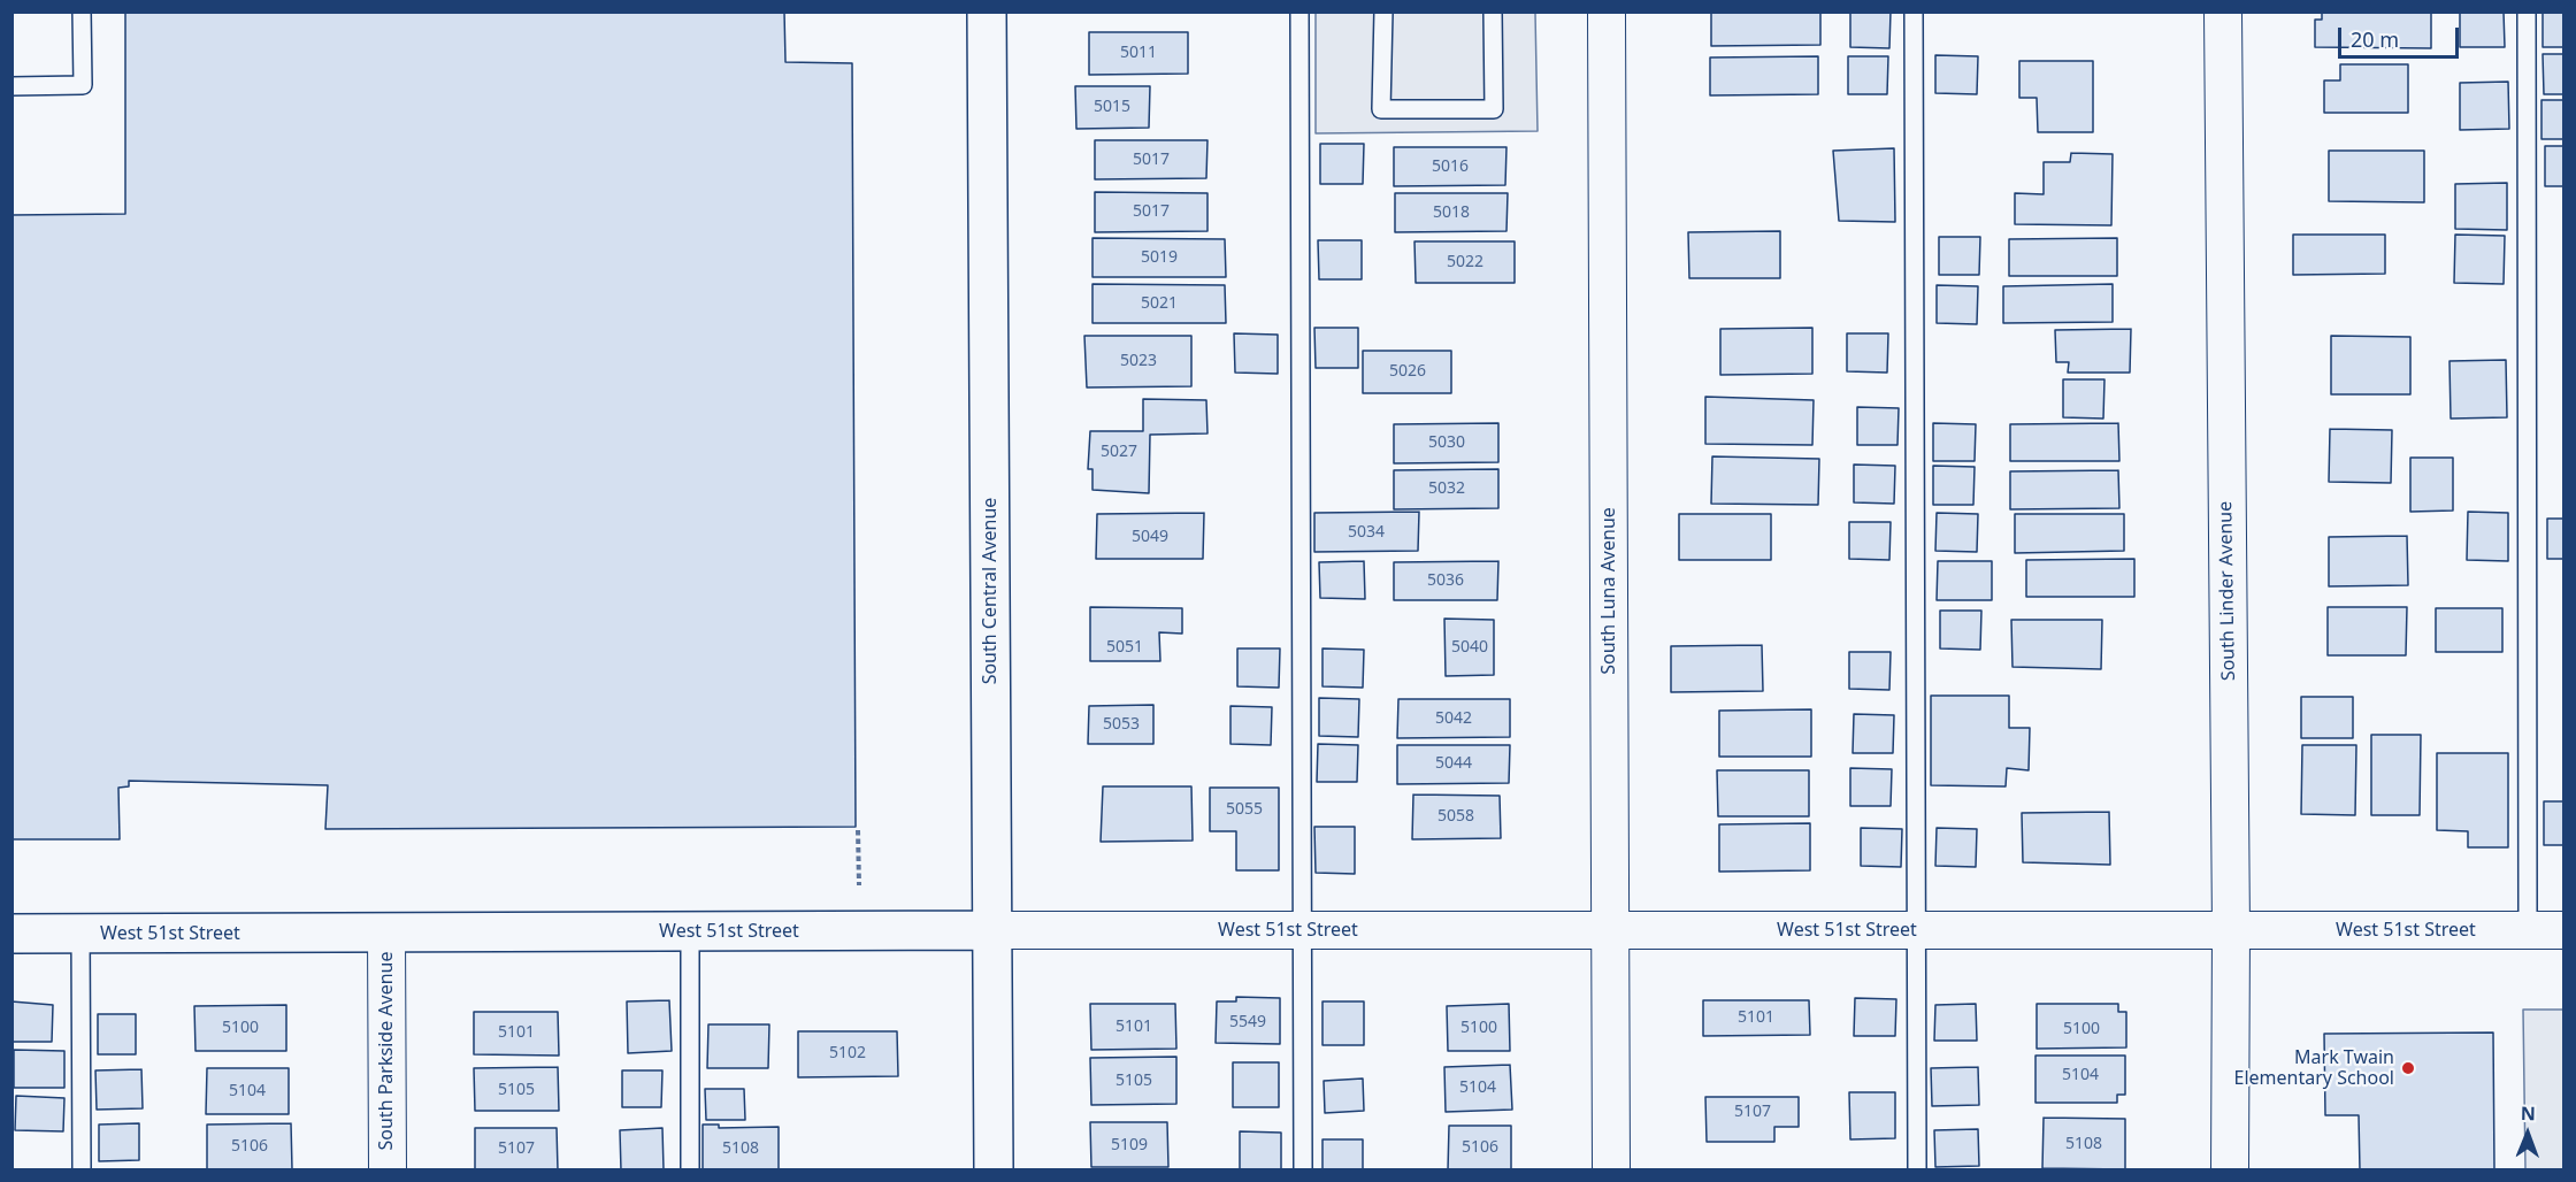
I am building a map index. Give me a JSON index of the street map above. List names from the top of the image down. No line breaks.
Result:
{"streets":{"main road":["South Central Avenue","West 51st Street"],"street":["South Luna Avenue","South Linder Avenue","South Parkside Avenue"]},"crossings":[["South Central Avenue","West 51st Street"],["South Luna Avenue","West 51st Street"],["South Linder Avenue","West 51st Street"],["West 51st Street","South Parkside Avenue"]],"places":["Mark Twain Elementary School"],"house_numbers":["5011","5015","5017","5016","5017","5018","5019","5022","5021","5023","5026","5030","5027","5032","5034","5049","5036","5051","5040","5042","5053","5044","5055","5058","5101","5549","5101","5100","5100","5100","5101","5102","5104","5105","5104","5105","5104","5107","5108","5109","5106","5106","5107","5108"],"scale_bar":"20 m","north":"top"}
